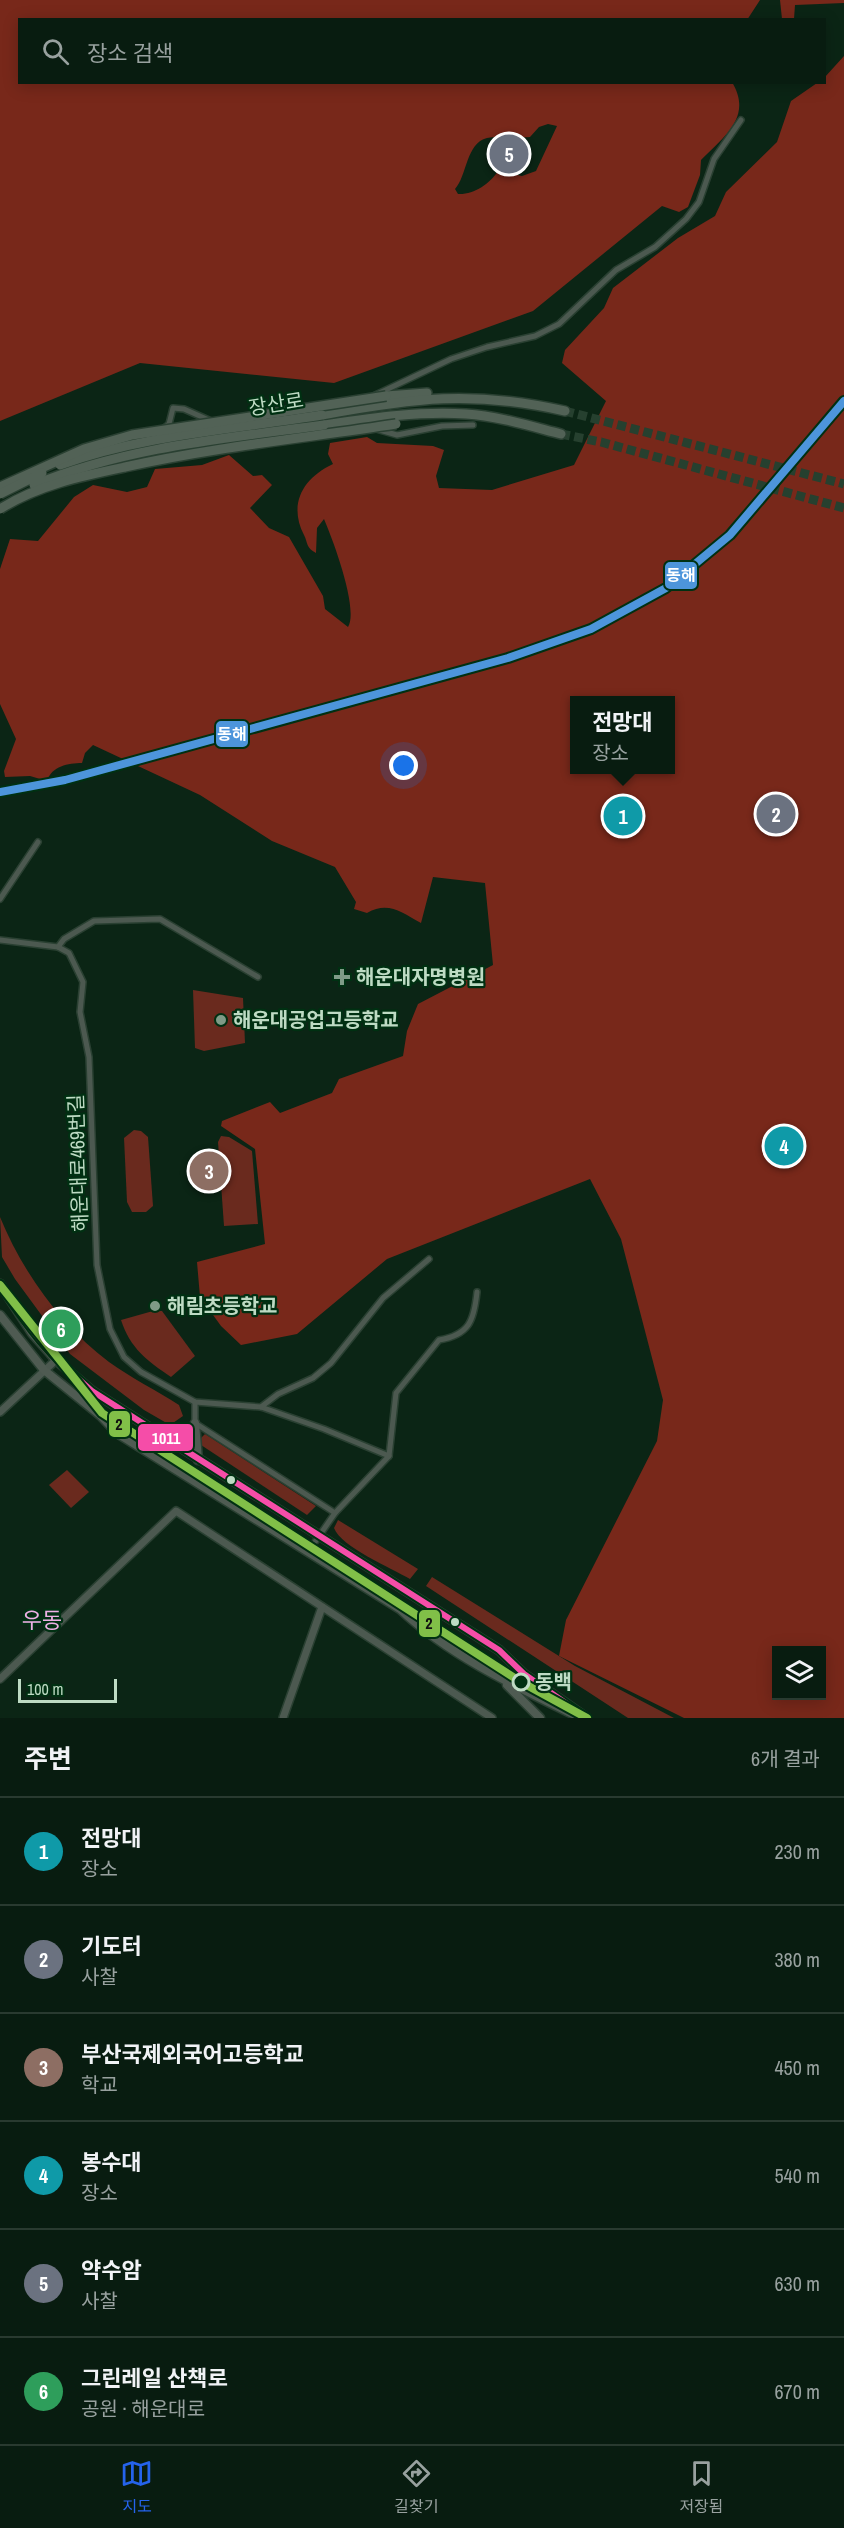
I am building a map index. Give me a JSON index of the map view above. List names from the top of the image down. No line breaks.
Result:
{"streets":{"highway":["장산로"],"street":["해운대로469번길"]},"districts":["우동"],"places":{"health":["해운대자명병원"],"other":["해운대공업고등학교","해림초등학교","동백"]},"lines":["transit line 동해","transit line 1011","transit line 2"],"scale_bar":"100 m","page":{"search":"장소 검색","pins":["5","2","1","4","3","6"],"popup":["전망대","장소"],"scale":"100 m","heading":["주변","6개 결과"],"list":[{"mark":"1","name":"전망대","note":"장소","value":"230 m"},{"mark":"2","name":"기도터","note":"사찰","value":"380 m"},{"mark":"3","name":"부산국제외국어고등학교","note":"학교","value":"450 m"},{"mark":"4","name":"봉수대","note":"장소","value":"540 m"},{"mark":"5","name":"약수암","note":"사찰","value":"630 m"},{"mark":"6","name":"그린레일 산책로","note":"공원 · 해운대로","value":"670 m"}],"nav":["지도","길찾기","저장됨"]}}
